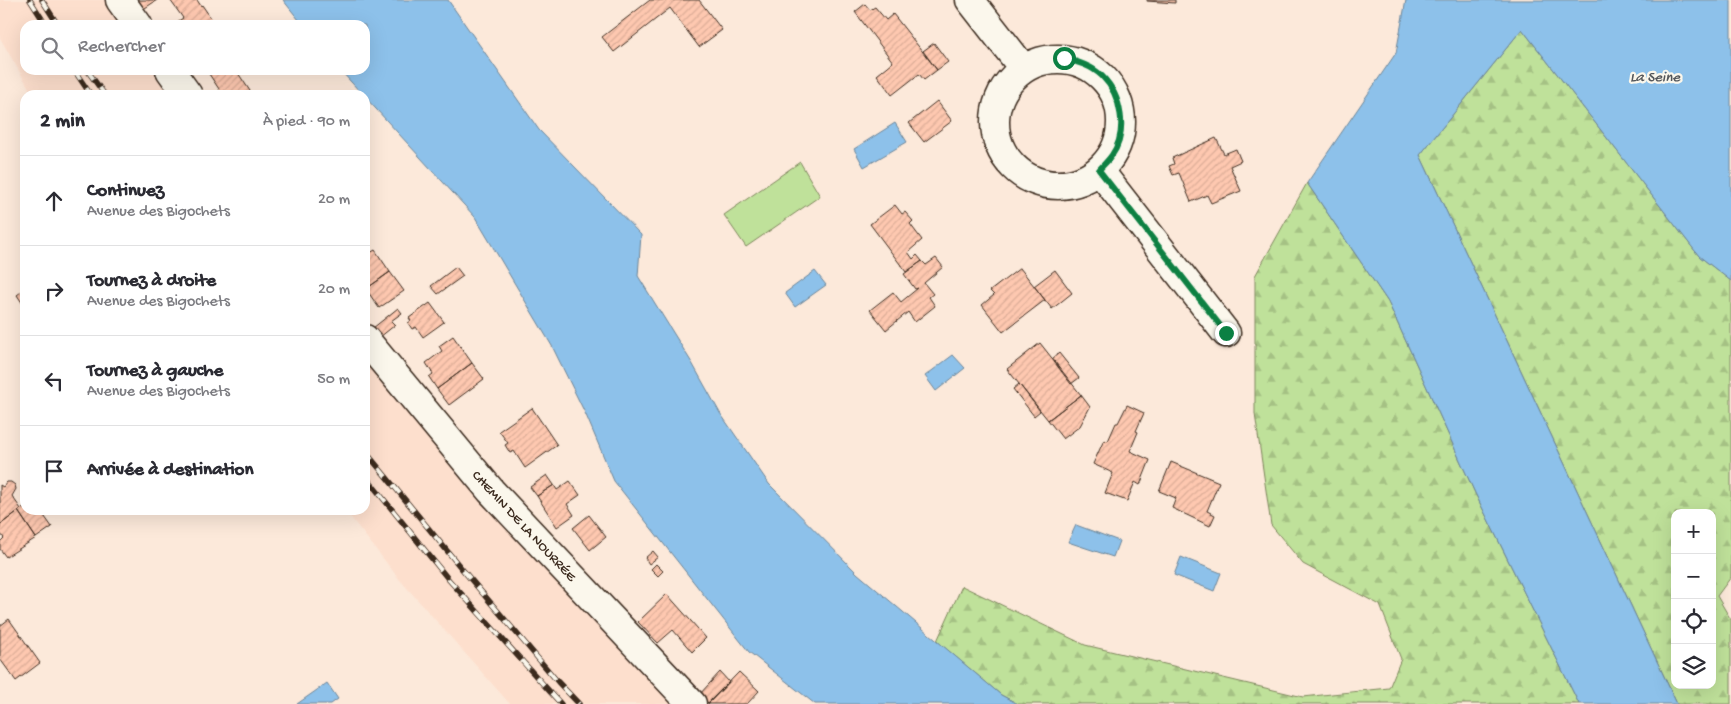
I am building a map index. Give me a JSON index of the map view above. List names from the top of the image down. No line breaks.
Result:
{"streets":{"street":["CHEMIN DE LA NOURRÉE"]},"water":["La Seine"],"page":{"search":"Rechercher","heading":["2 min","À pied · 90 m"],"list":[["Continuez","Avenue des Bigochets","20 m"],["Tournez à droite","Avenue des Bigochets","20 m"],["Tournez à gauche","Avenue des Bigochets","50 m"],"Arrivée à destination"],"map_buttons":["+","−"]}}
